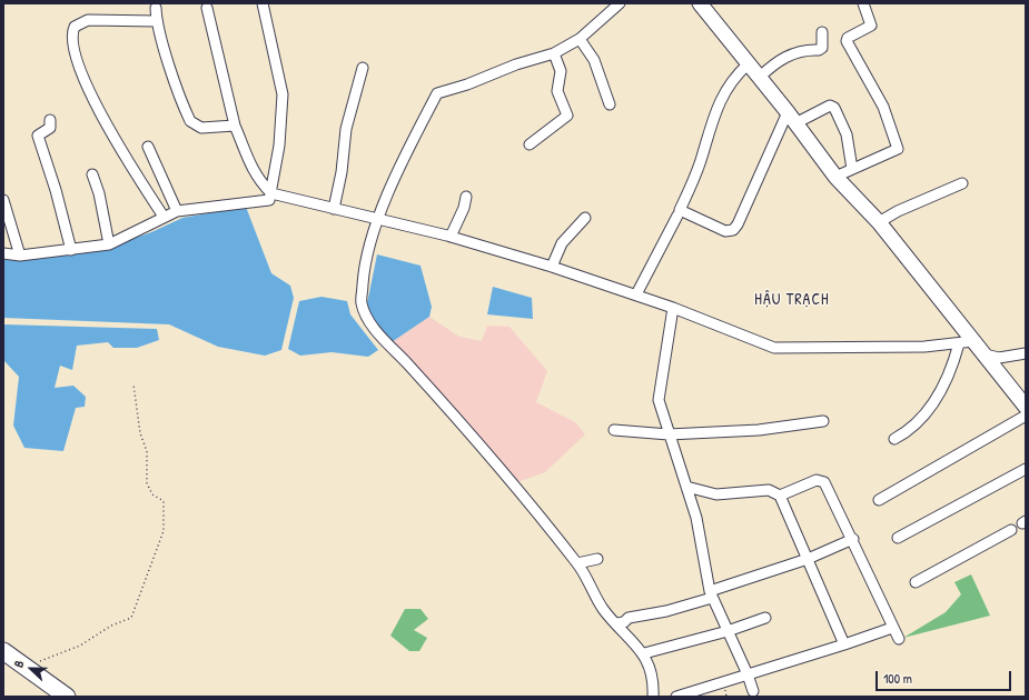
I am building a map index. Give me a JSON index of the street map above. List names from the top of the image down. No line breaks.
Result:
{"districts":["HẬU TRẠCH"],"scale_bar":"100 m","north":"left"}
